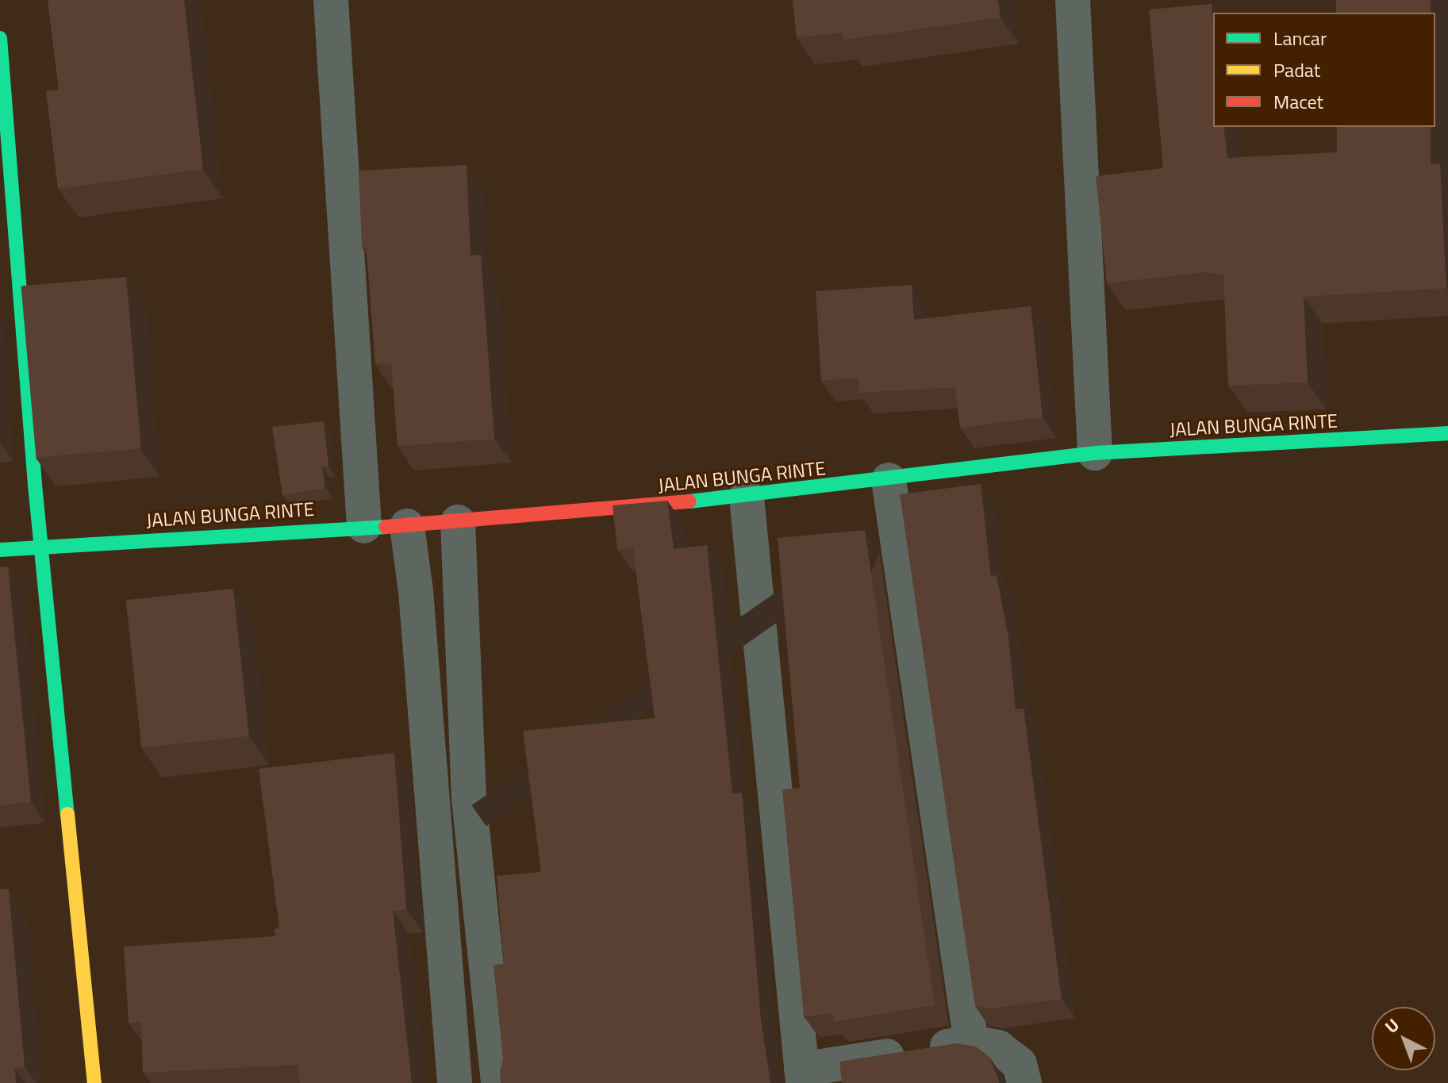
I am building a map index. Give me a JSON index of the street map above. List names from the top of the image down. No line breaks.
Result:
{"streets":{"street":["JALAN BUNGA RINTE"]},"legend":["Lancar","Padat","Macet"],"north":"top left"}
